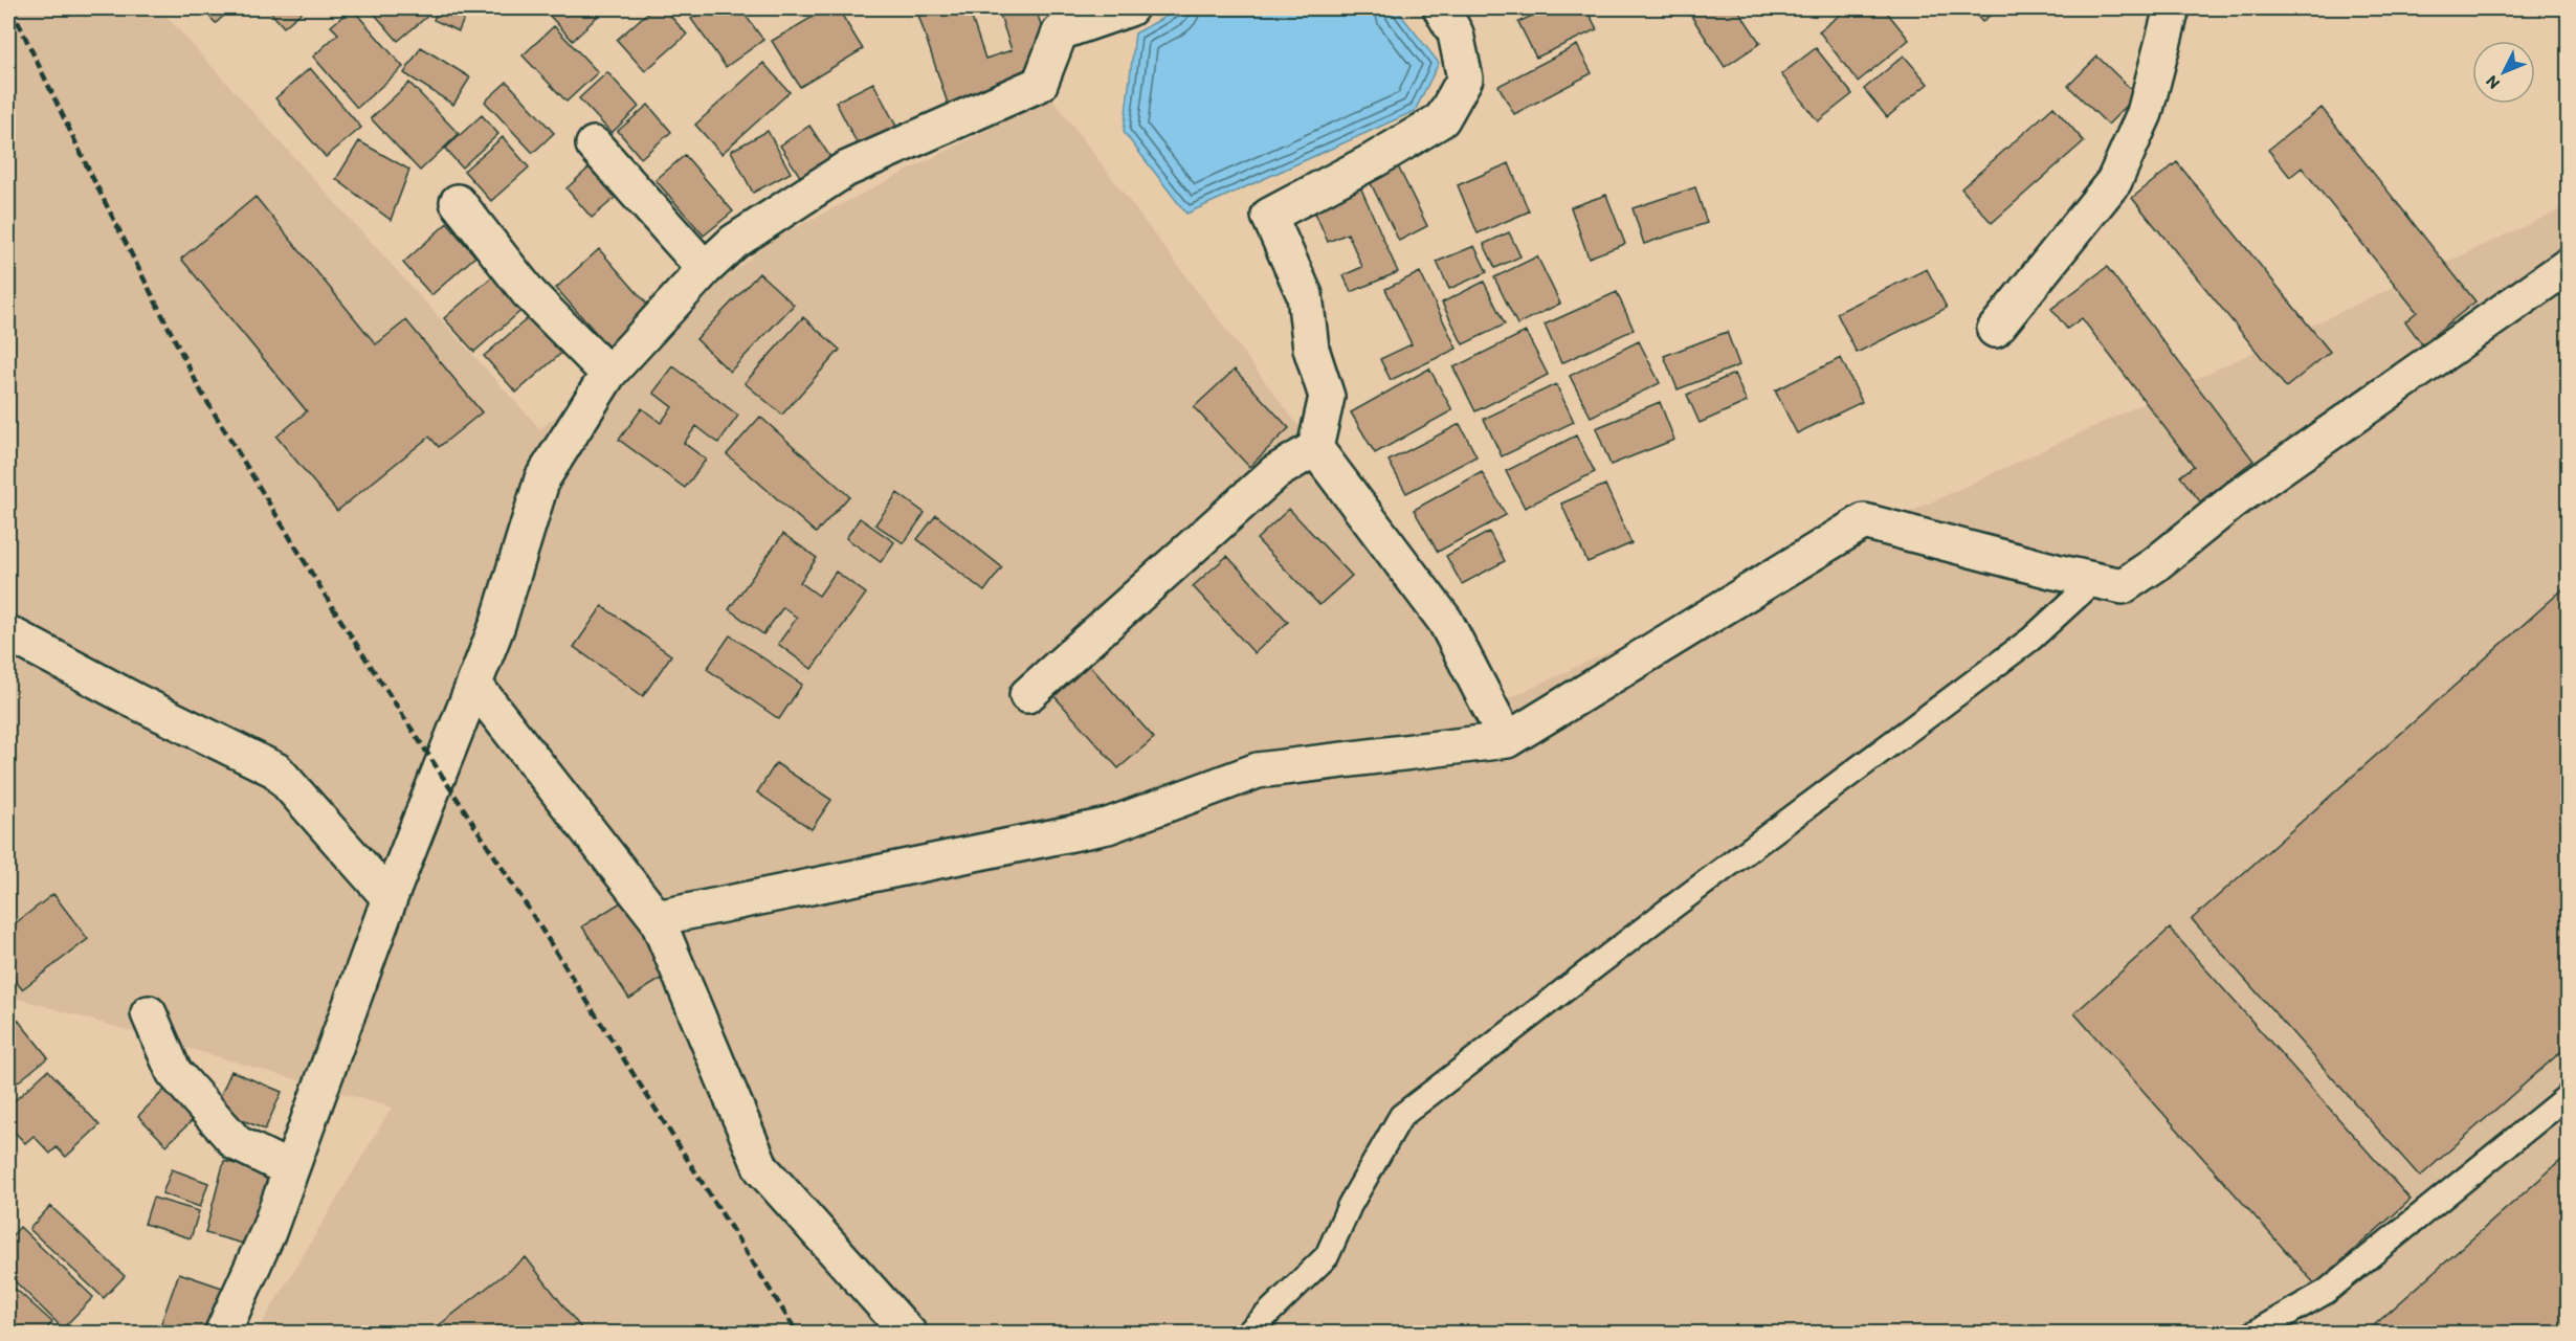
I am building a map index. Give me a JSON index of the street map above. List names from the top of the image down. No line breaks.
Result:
{"north":"bottom left"}
